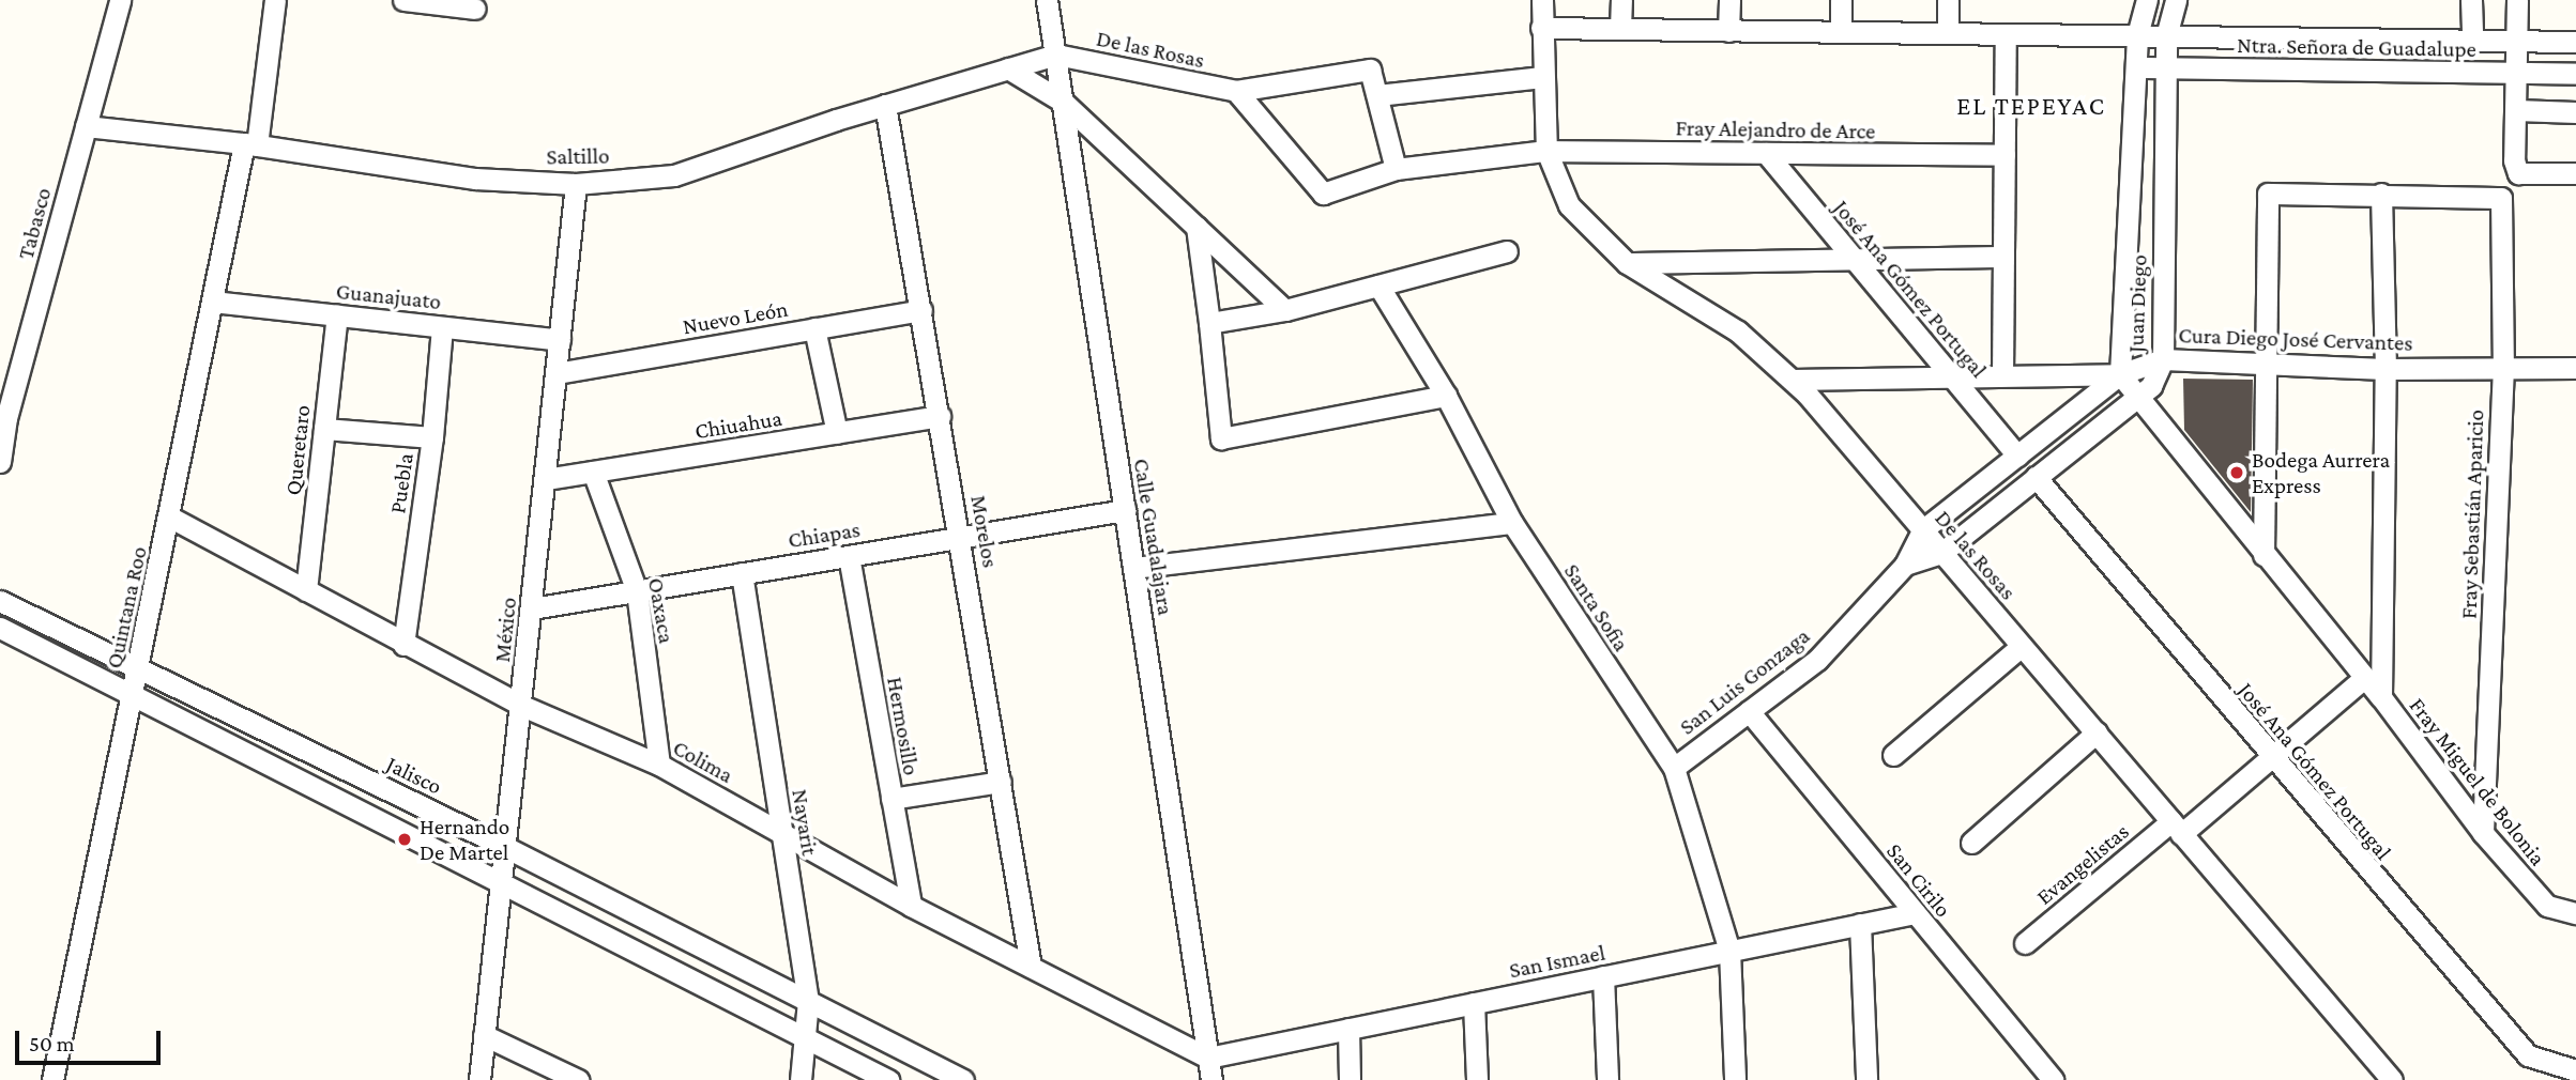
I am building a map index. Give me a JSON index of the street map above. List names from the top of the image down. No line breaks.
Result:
{"streets":{"street":["Ntra. Señora de Guadalupe","De las Rosas","Fray Alejandro de Arce","Saltillo","Tabasco","José Ana Gómez Portugal","Guanajuato","Juan Diego","Nuevo León","Cura Diego José Cervantes","Chiuahua","Queretaro","Puebla","Fray Sebastián Aparicio","Morelos","Chiapas","Calle Guadalajara","Quintana Roo","Santa Sofia","Oaxaca","México","San Luis Gonzaga","Hermosillo","Colima","Jalisco","Fray Miguel de Bolonia","Nayarit","Evangelistas","San Cirilo","San Ismael"]},"crossings":[["Ntra. Señora de Guadalupe","De las Rosas"],["Ntra. Señora de Guadalupe","Juan Diego"],["De las Rosas","Fray Alejandro de Arce"],["De las Rosas","Saltillo"],["De las Rosas","Juan Diego"],["De las Rosas","Cura Diego José Cervantes"],["De las Rosas","Calle Guadalajara"],["De las Rosas","San Luis Gonzaga"],["De las Rosas","Evangelistas"],["Fray Alejandro de Arce","José Ana Gómez Portugal"],["Saltillo","Tabasco"],["Saltillo","Morelos"],["Saltillo","Calle Guadalajara"],["Saltillo","Quintana Roo"],["Saltillo","México"],["José Ana Gómez Portugal","Juan Diego"],["José Ana Gómez Portugal","Cura Diego José Cervantes"],["José Ana Gómez Portugal","San Luis Gonzaga"],["José Ana Gómez Portugal","Evangelistas"],["Guanajuato","Queretaro"],["Guanajuato","Puebla"],["Guanajuato","Quintana Roo"],["Guanajuato","México"],["Juan Diego","Cura Diego José Cervantes"],["Juan Diego","San Luis Gonzaga"],["Juan Diego","Fray Miguel de Bolonia"],["Nuevo León","Morelos"],["Nuevo León","México"],["Cura Diego José Cervantes","Fray Sebastián Aparicio"],["Cura Diego José Cervantes","San Luis Gonzaga"],["Cura Diego José Cervantes","Fray Miguel de Bolonia"],["Chiuahua","Morelos"],["Chiuahua","Oaxaca"],["Chiuahua","México"],["Queretaro","Colima"],["Puebla","Colima"],["Fray Sebastián Aparicio","Fray Miguel de Bolonia"],["Morelos","Chiapas"],["Morelos","Colima"],["Chiapas","Calle Guadalajara"],["Chiapas","Oaxaca"],["Chiapas","México"],["Chiapas","Hermosillo"],["Chiapas","Nayarit"],["Calle Guadalajara","Colima"],["Calle Guadalajara","San Ismael"],["Quintana Roo","Colima"],["Quintana Roo","Jalisco"],["Santa Sofia","San Luis Gonzaga"],["Santa Sofia","San Ismael"],["Oaxaca","Colima"],["México","Colima"],["México","Jalisco"],["San Luis Gonzaga","Fray Miguel de Bolonia"],["San Luis Gonzaga","San Cirilo"],["Hermosillo","Colima"],["Colima","Nayarit"],["Colima","San Ismael"],["Jalisco","Nayarit"],["Fray Miguel de Bolonia","Evangelistas"],["San Cirilo","San Ismael"]],"districts":["EL TEPEYAC"],"places":["Bodega Aurrera Express","Hernando De Martel"],"scale_bar":"50 m"}
